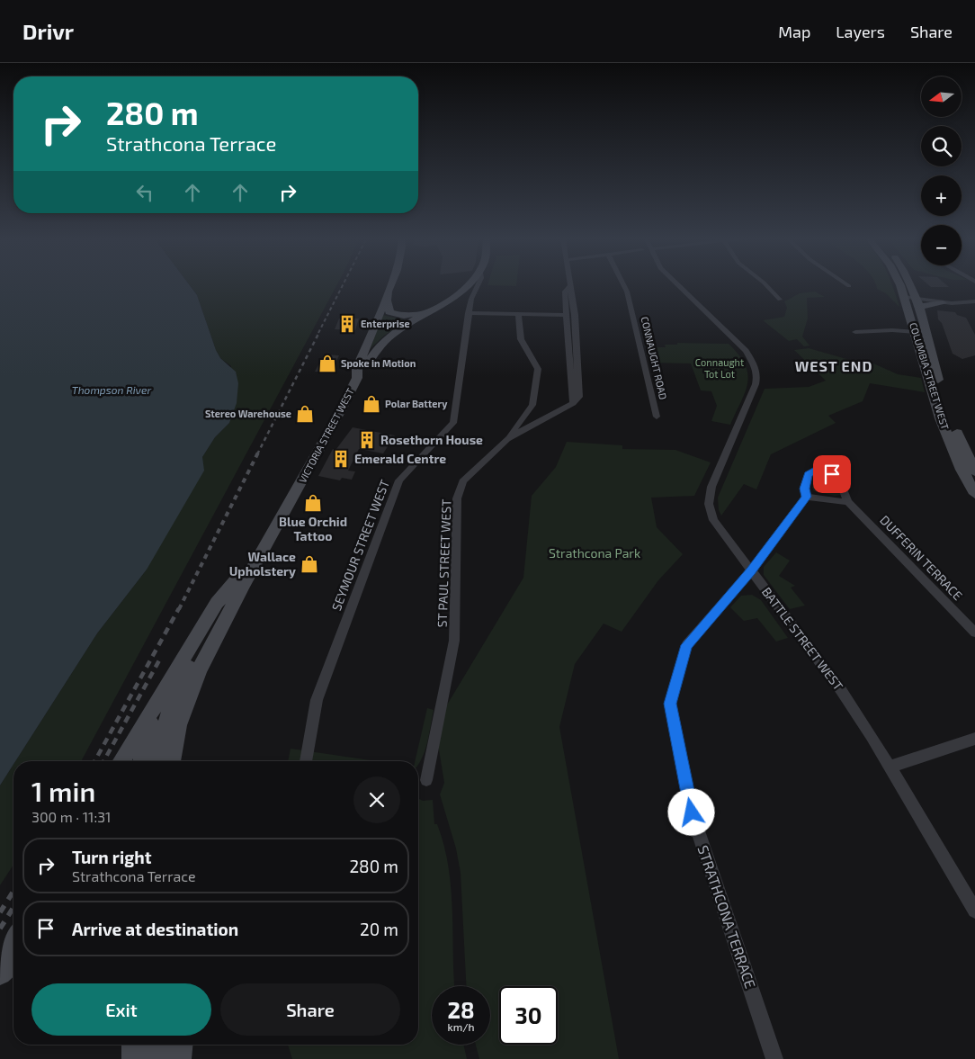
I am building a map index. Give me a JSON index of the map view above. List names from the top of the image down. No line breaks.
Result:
{"streets":{"main road":["COLUMBIA STREET WEST","VICTORIA STREET WEST","SEYMOUR STREET WEST"],"street":["CONNAUGHT ROAD","DUFFERIN TERRACE","ST PAUL STREET WEST","BATTLE STREET WEST","STRATHCONA TERRACE"]},"crossings":[["VICTORIA STREET WEST","SEYMOUR STREET WEST"],["DUFFERIN TERRACE","STRATHCONA TERRACE"],["BATTLE STREET WEST","STRATHCONA TERRACE"]],"districts":["WEST END"],"water":["Thompson River"],"parks":["Connaught Tot Lot","Strathcona Park"],"places":{"building":["Enterprise","Rosethorn House","Emerald Centre"],"shop":["Spoke in Motion","Polar Battery","Stereo Warehouse","Blue Orchid Tattoo","Wallace Upholstery"]},"north":"left","page":{"header":"Drivr","nav":["Map","Layers","Share"],"map_buttons":["+","−"],"turn":["280 m","Strathcona Terrace"],"heading":["1 min","300 m · 11:31"],"list":[{"name":"Turn right","note":"Strathcona Terrace","value":"280 m"},{"name":"Arrive at destination","value":"20 m"}],"buttons":["Exit","Share"],"speed":"28 km/h","limit":"30"}}
